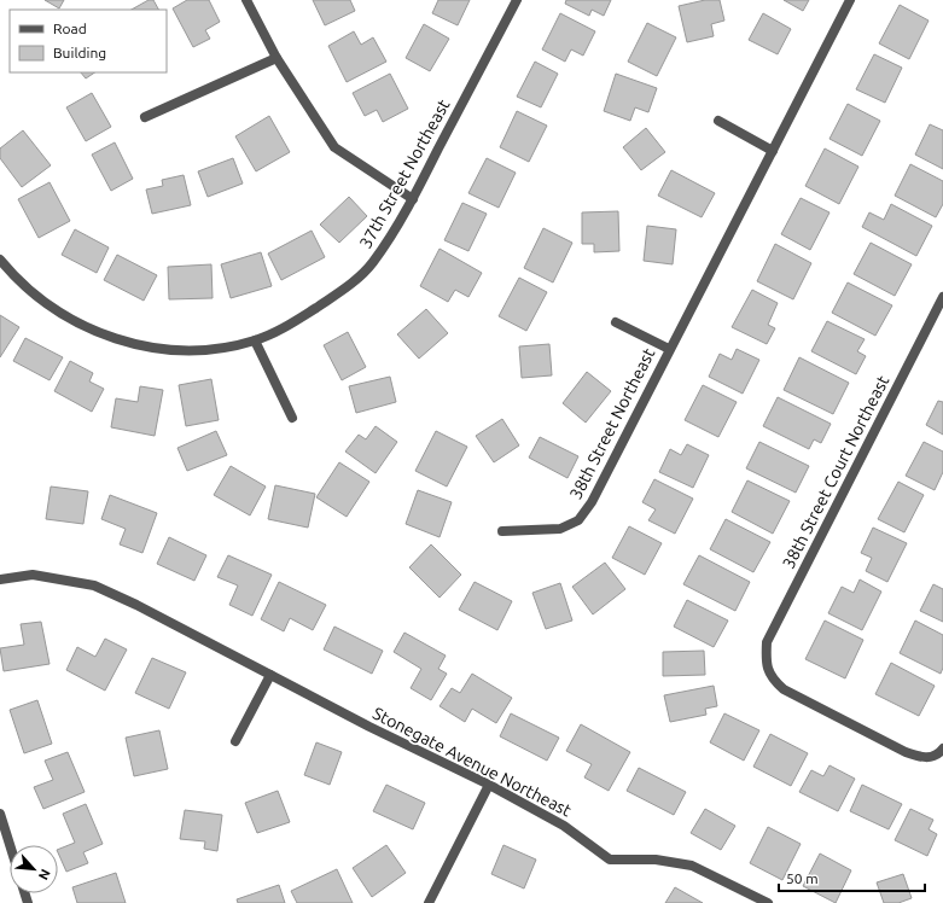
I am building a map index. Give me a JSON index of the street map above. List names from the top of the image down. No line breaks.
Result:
{"streets":{"street":["37th Street Northeast","38th Street Northeast","38th Street Court Northeast","Stonegate Avenue Northeast"]},"legend":["Road","Building"],"scale_bar":"50 m","north":"bottom right"}
